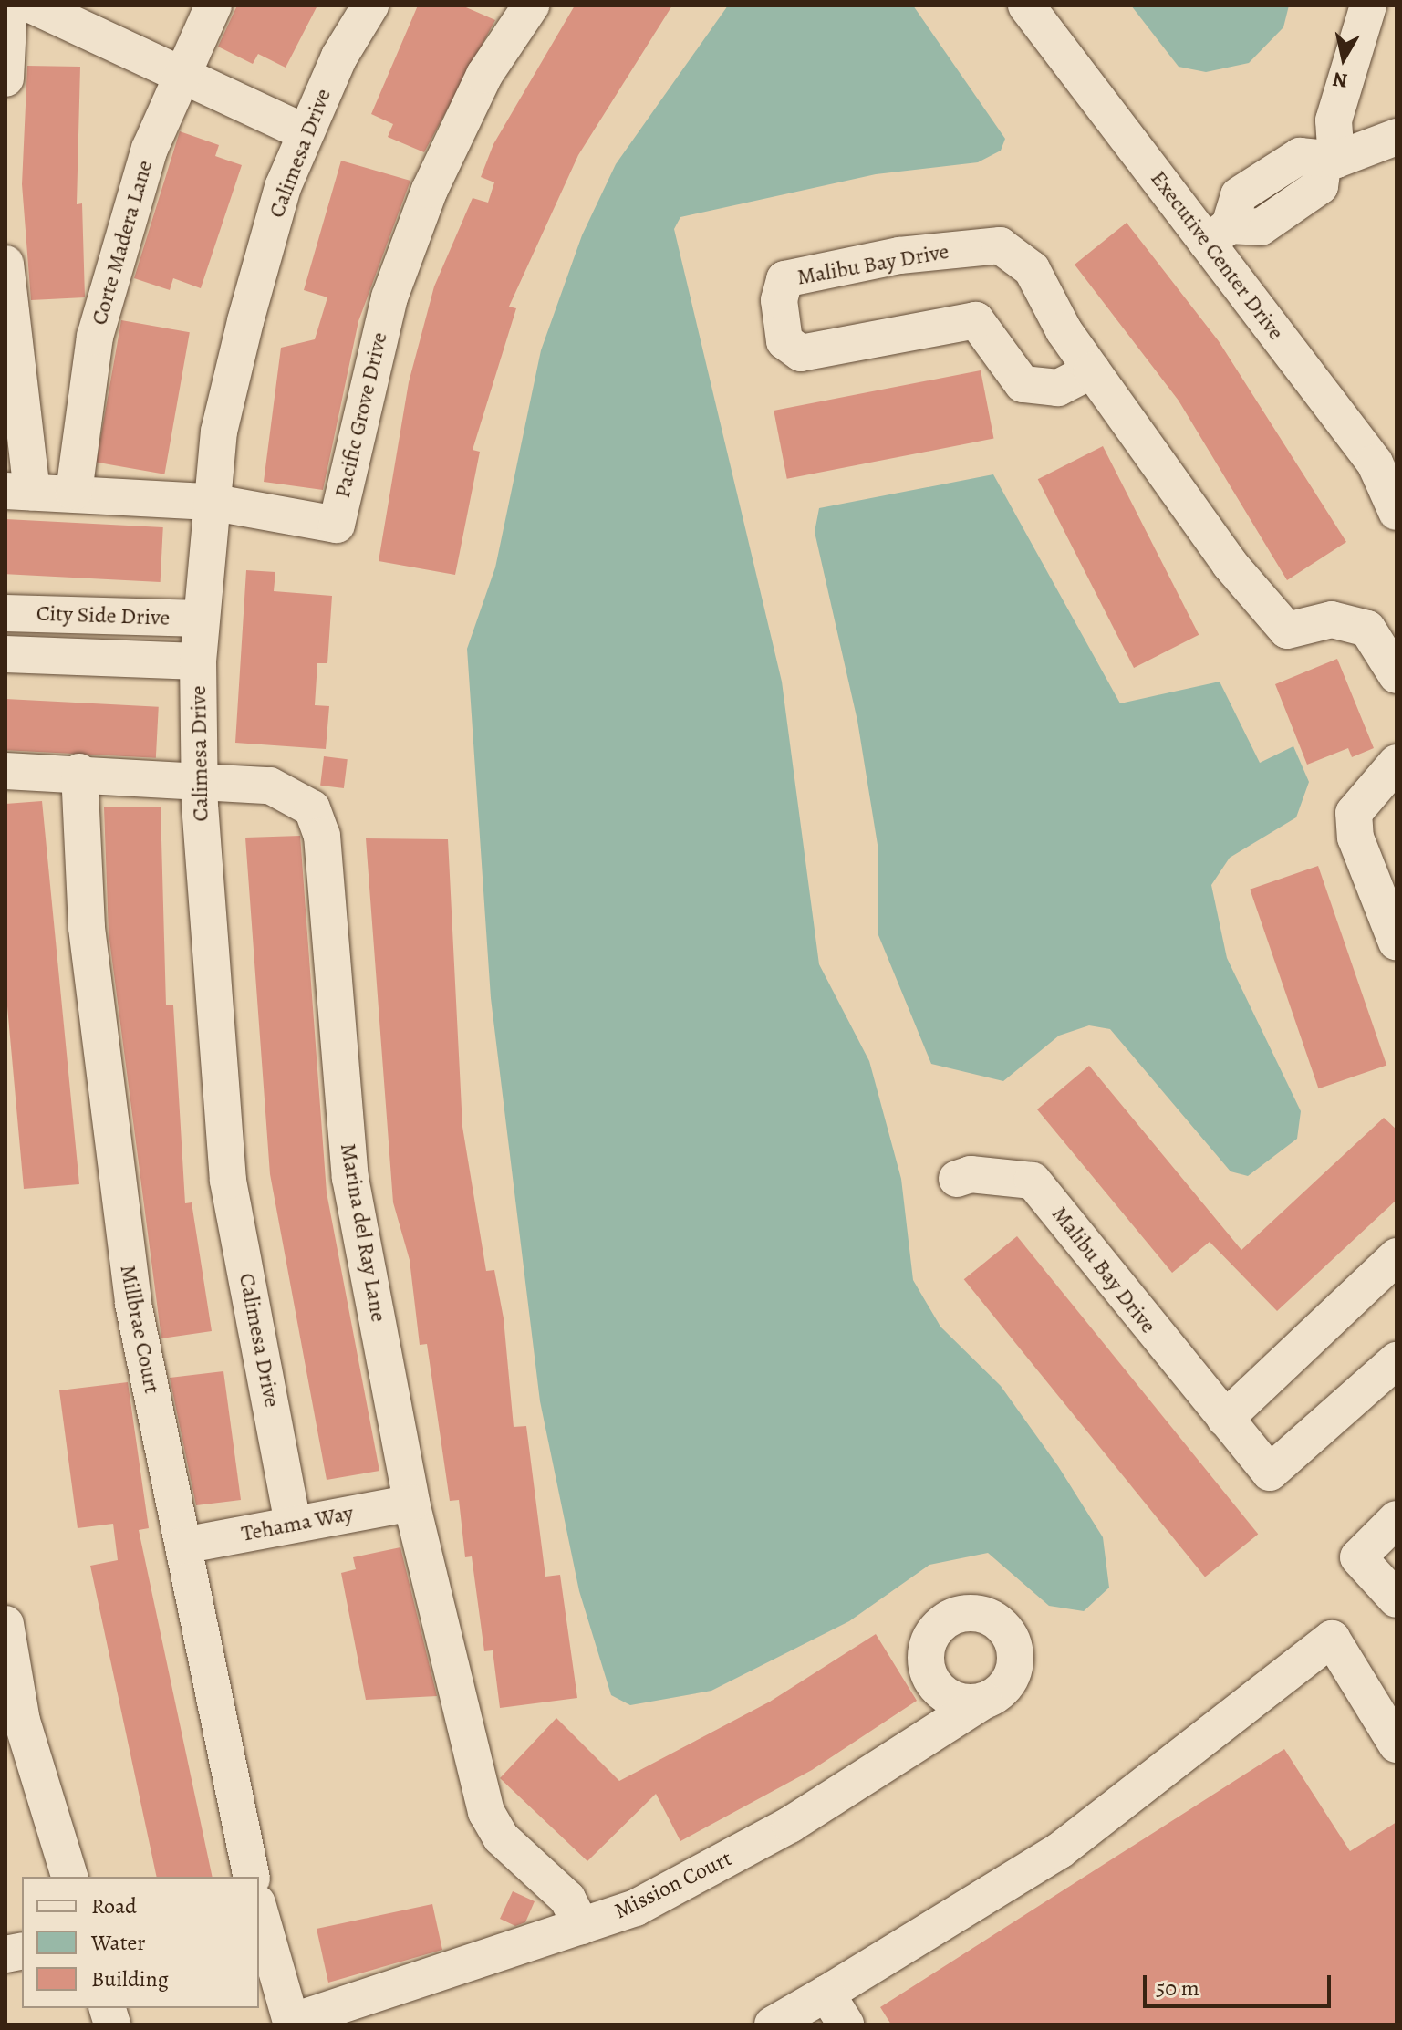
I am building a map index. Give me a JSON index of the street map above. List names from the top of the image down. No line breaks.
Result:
{"streets":{"street":["Calimesa Drive","Corte Madera Lane","Executive Center Drive","Malibu Bay Drive","Pacific Grove Drive","City Side Drive","Marina del Ray Lane","Millbrae Court","Tehama Way","Mission Court"]},"crossings":[["Calimesa Drive","Pacific Grove Drive"],["Calimesa Drive","City Side Drive"],["Calimesa Drive","Marina del Ray Lane"],["Calimesa Drive","Tehama Way"],["Corte Madera Lane","Pacific Grove Drive"],["Marina del Ray Lane","Millbrae Court"],["Marina del Ray Lane","Tehama Way"],["Marina del Ray Lane","Mission Court"],["Millbrae Court","Tehama Way"]],"legend":["Road","Water","Building"],"scale_bar":"50 m","north":"bottom"}
